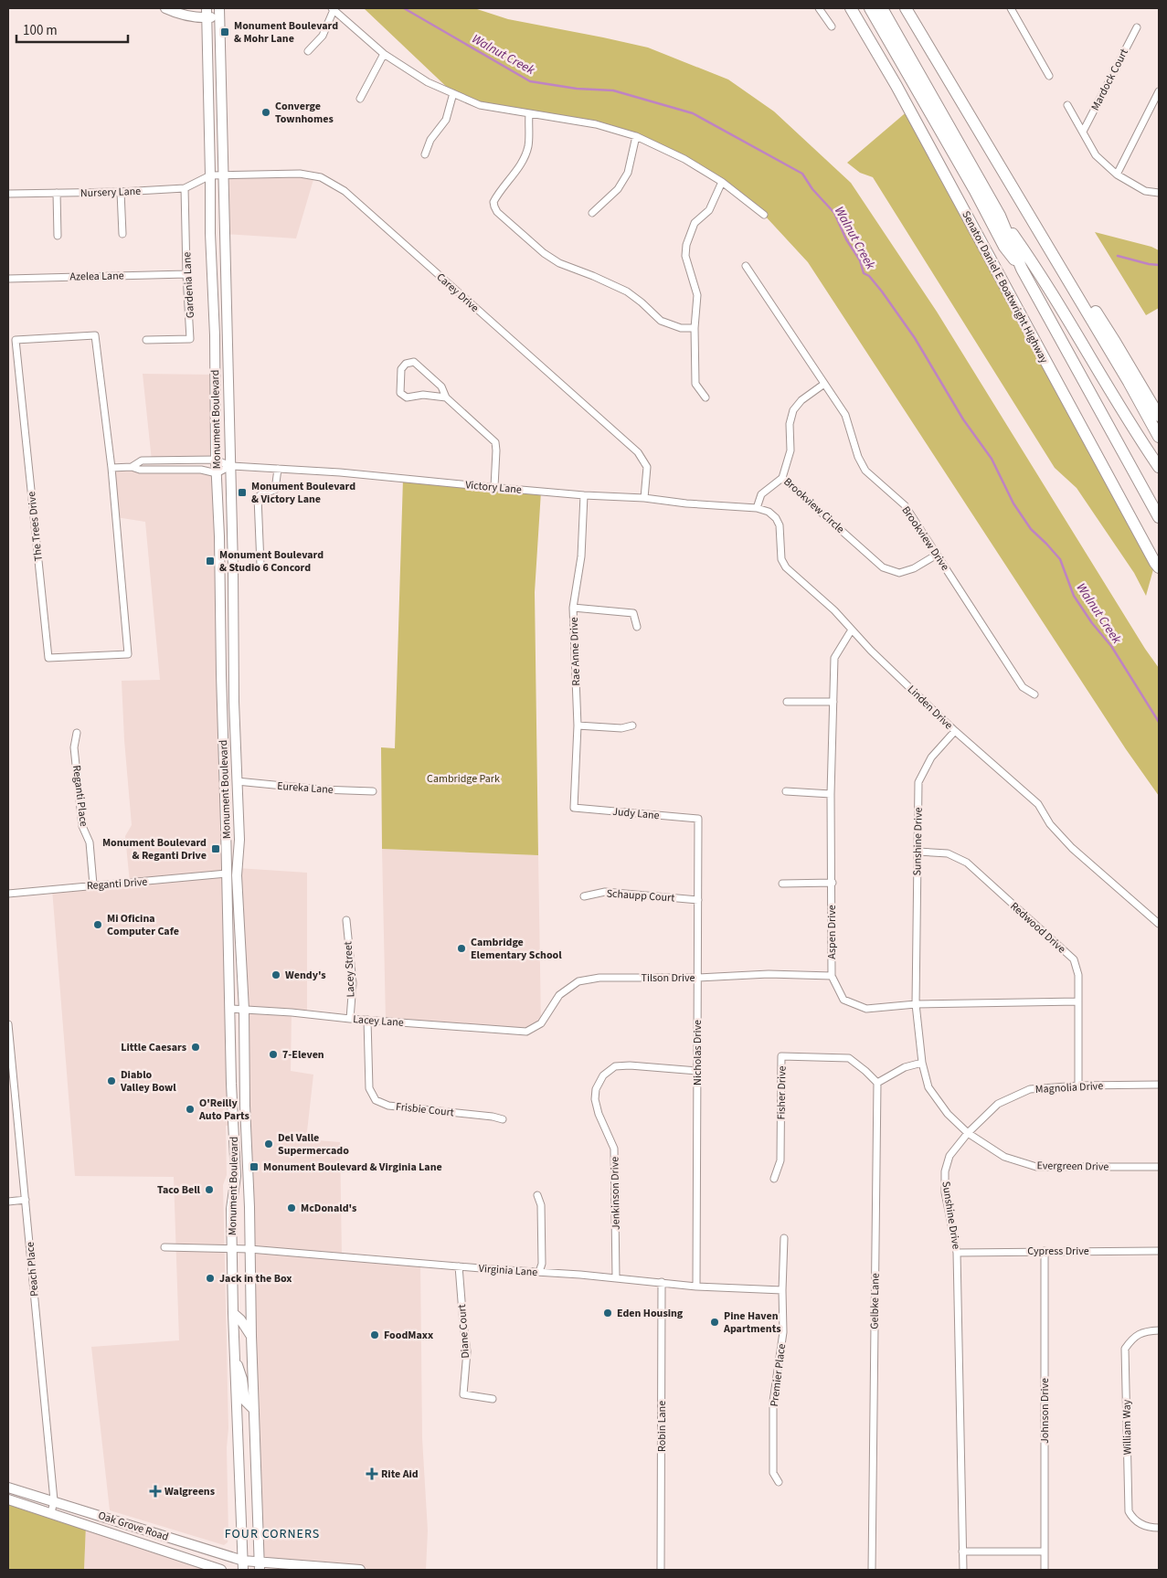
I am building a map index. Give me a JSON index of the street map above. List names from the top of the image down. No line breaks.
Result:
{"streets":{"highway":["Senator Daniel E Boatwright Highway"],"main road":["Monument Boulevard","Oak Grove Road"],"street":["Mardock Court","Nursery Lane","Azelea Lane","Gardenia Lane","Carey Drive","Victory Lane","Brookview Circle","The Trees Drive","Brookview Drive","Rae Anne Drive","Linden Drive","Eureka Lane","Reganti Place","Judy Lane","Sunshine Drive","Reganti Drive","Schaupp Court","Redwood Drive","Aspen Drive","Lacey Street","Tilson Drive","Lacey Lane","Nicholas Drive","Magnolia Drive","Fisher Drive","Frisbie Court","Evergreen Drive","Jenkinson Drive","Cypress Drive","Peach Place","Virginia Lane","Gelbke Lane","Diane Court","Premier Place","Johnson Drive","Robin Lane","William Way"]},"crossings":[["Nursery Lane","Gardenia Lane"],["Nursery Lane","Carey Drive"],["Nursery Lane","Monument Boulevard"],["Azelea Lane","Gardenia Lane"],["Carey Drive","Monument Boulevard"],["Carey Drive","Victory Lane"],["Monument Boulevard","Victory Lane"],["Monument Boulevard","Eureka Lane"],["Monument Boulevard","Reganti Drive"],["Monument Boulevard","Lacey Lane"],["Monument Boulevard","Virginia Lane"],["Monument Boulevard","Oak Grove Road"],["Victory Lane","Rae Anne Drive"],["Victory Lane","Linden Drive"],["Brookview Circle","Brookview Drive"],["Rae Anne Drive","Judy Lane"],["Linden Drive","Sunshine Drive"],["Linden Drive","Aspen Drive"],["Reganti Place","Reganti Drive"],["Judy Lane","Nicholas Drive"],["Sunshine Drive","Redwood Drive"],["Sunshine Drive","Aspen Drive"],["Sunshine Drive","Magnolia Drive"],["Sunshine Drive","Evergreen Drive"],["Sunshine Drive","Cypress Drive"],["Schaupp Court","Nicholas Drive"],["Redwood Drive","Aspen Drive"],["Redwood Drive","Magnolia Drive"],["Aspen Drive","Tilson Drive"],["Lacey Street","Lacey Lane"],["Tilson Drive","Lacey Lane"],["Tilson Drive","Nicholas Drive"],["Lacey Lane","Frisbie Court"],["Nicholas Drive","Jenkinson Drive"],["Nicholas Drive","Virginia Lane"],["Magnolia Drive","Evergreen Drive"],["Fisher Drive","Gelbke Lane"],["Jenkinson Drive","Virginia Lane"],["Cypress Drive","Johnson Drive"],["Peach Place","Oak Grove Road"],["Virginia Lane","Diane Court"],["Virginia Lane","Premier Place"],["Virginia Lane","Robin Lane"]],"districts":["FOUR CORNERS"],"water":["Walnut Creek"],"parks":["Cambridge Park"],"places":{"transit":["Monument Boulevard & Mohr Lane","Monument Boulevard & Victory Lane","Monument Boulevard & Studio 6 Concord","Monument Boulevard & Reganti Drive","Monument Boulevard & Virginia Lane"],"other":["Converge Townhomes","Mi Oficina Computer Cafe","Cambridge Elementary School","Wendy's","Little Caesars","7-Eleven","Diablo Valley Bowl","O'Reilly Auto Parts","Del Valle Supermercado","Taco Bell","McDonald's","Jack in the Box","Eden Housing","Pine Haven Apartments","FoodMaxx"],"health":["Rite Aid","Walgreens"]},"scale_bar":"100 m"}
